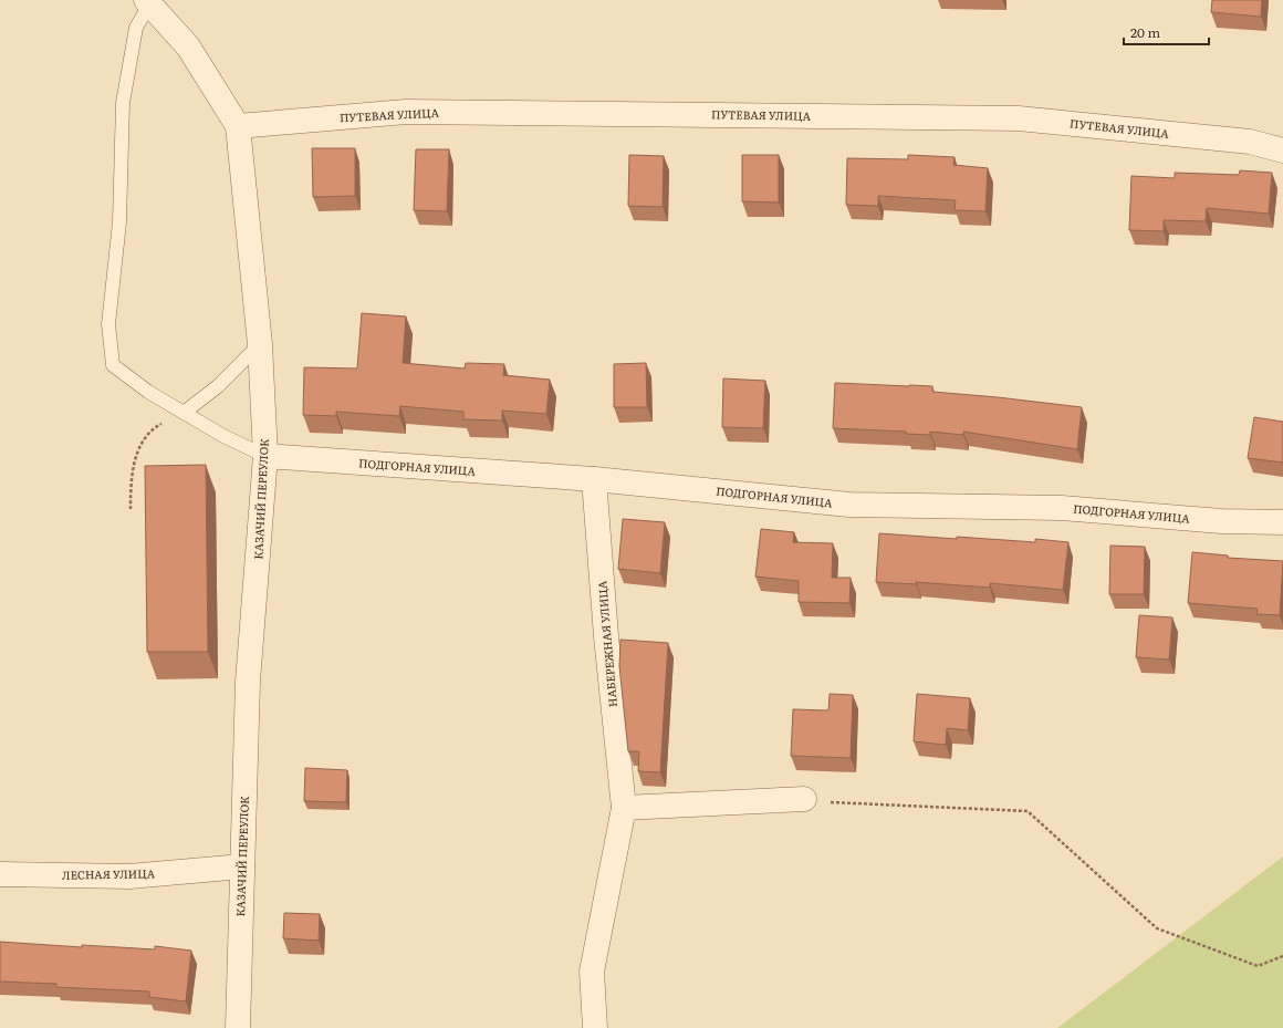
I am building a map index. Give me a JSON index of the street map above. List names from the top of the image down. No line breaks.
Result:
{"streets":{"street":["ПУТЕВАЯ УЛИЦА","ПОДГОРНАЯ УЛИЦА","КАЗАЧИЙ ПЕРЕУЛОК","НАБЕРЕЖНАЯ УЛИЦА","ЛЕСНАЯ УЛИЦА"]},"crossings":[["ПУТЕВАЯ УЛИЦА","КАЗАЧИЙ ПЕРЕУЛОК"],["ПОДГОРНАЯ УЛИЦА","КАЗАЧИЙ ПЕРЕУЛОК"],["ПОДГОРНАЯ УЛИЦА","НАБЕРЕЖНАЯ УЛИЦА"],["КАЗАЧИЙ ПЕРЕУЛОК","ЛЕСНАЯ УЛИЦА"]],"scale_bar":"20 m"}
